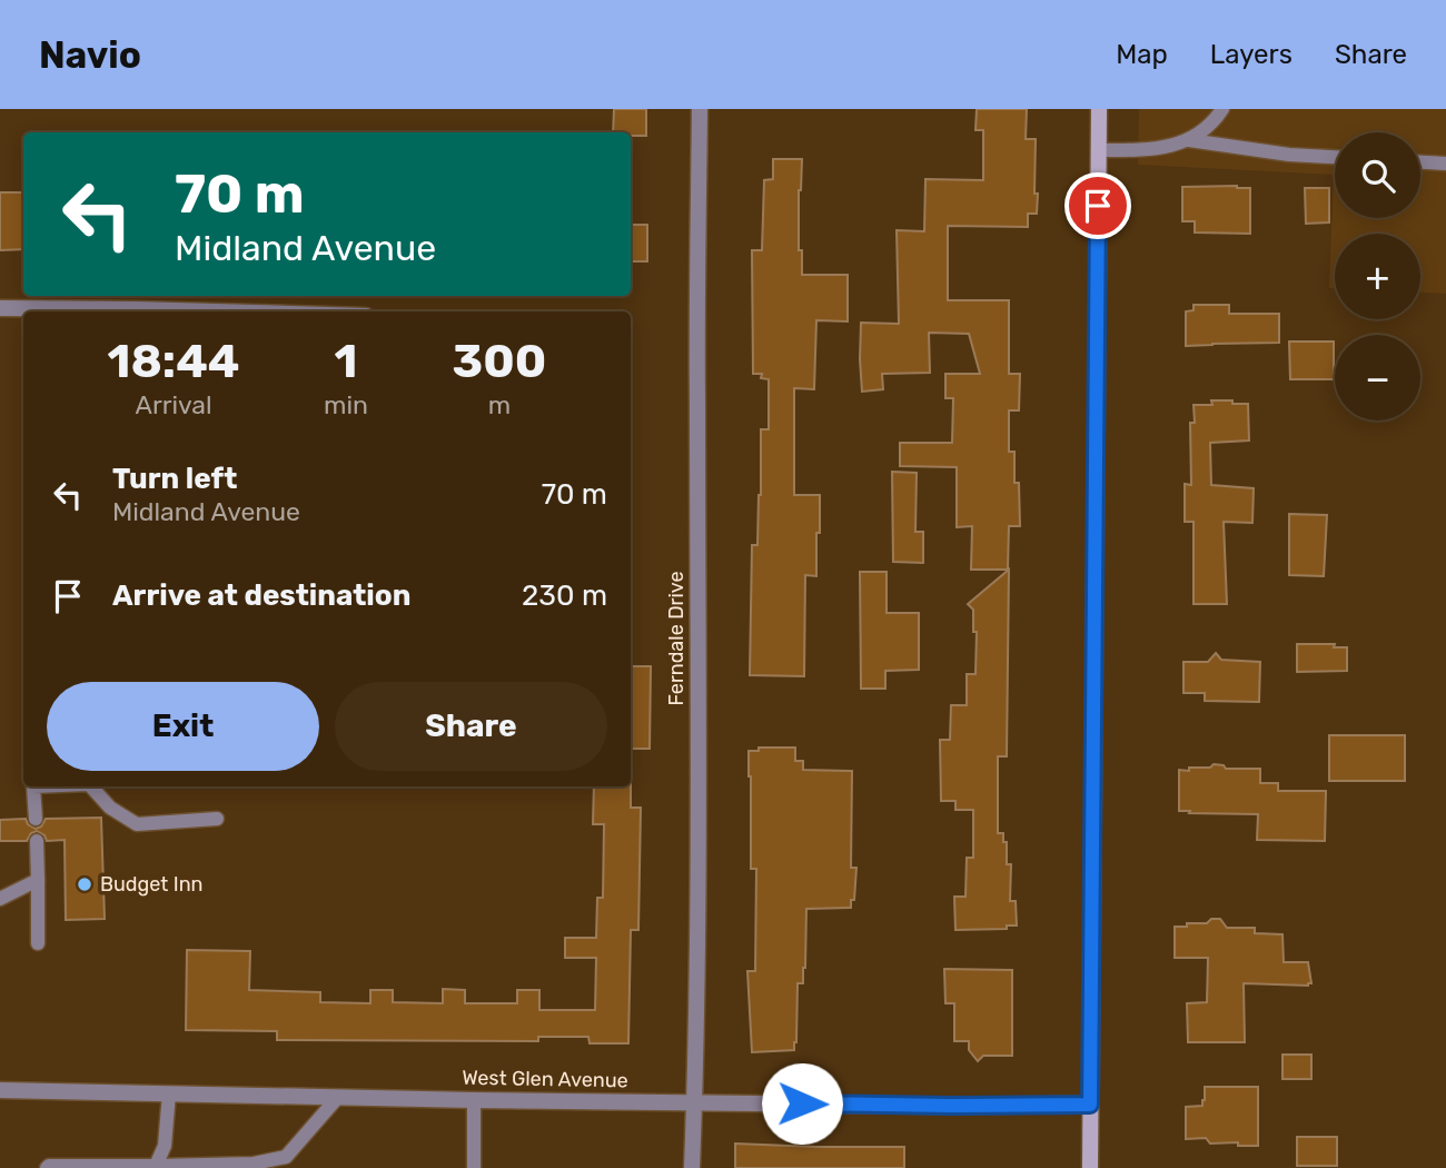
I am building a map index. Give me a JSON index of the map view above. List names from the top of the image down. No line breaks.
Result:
{"streets":{"street":["Ferndale Drive","West Glen Avenue"]},"crossings":[["Ferndale Drive","West Glen Avenue"]],"places":["Budget Inn"],"page":{"header":"Navio","nav":["Map","Layers","Share"],"map_buttons":["+","−"],"turn":["70 m","Midland Avenue"],"eta":["18:44","Arrival","1","min","300","m"],"list":[{"name":"Turn left","note":"Midland Avenue","value":"70 m"},{"name":"Arrive at destination","value":"230 m"}],"buttons":["Exit","Share"]}}
